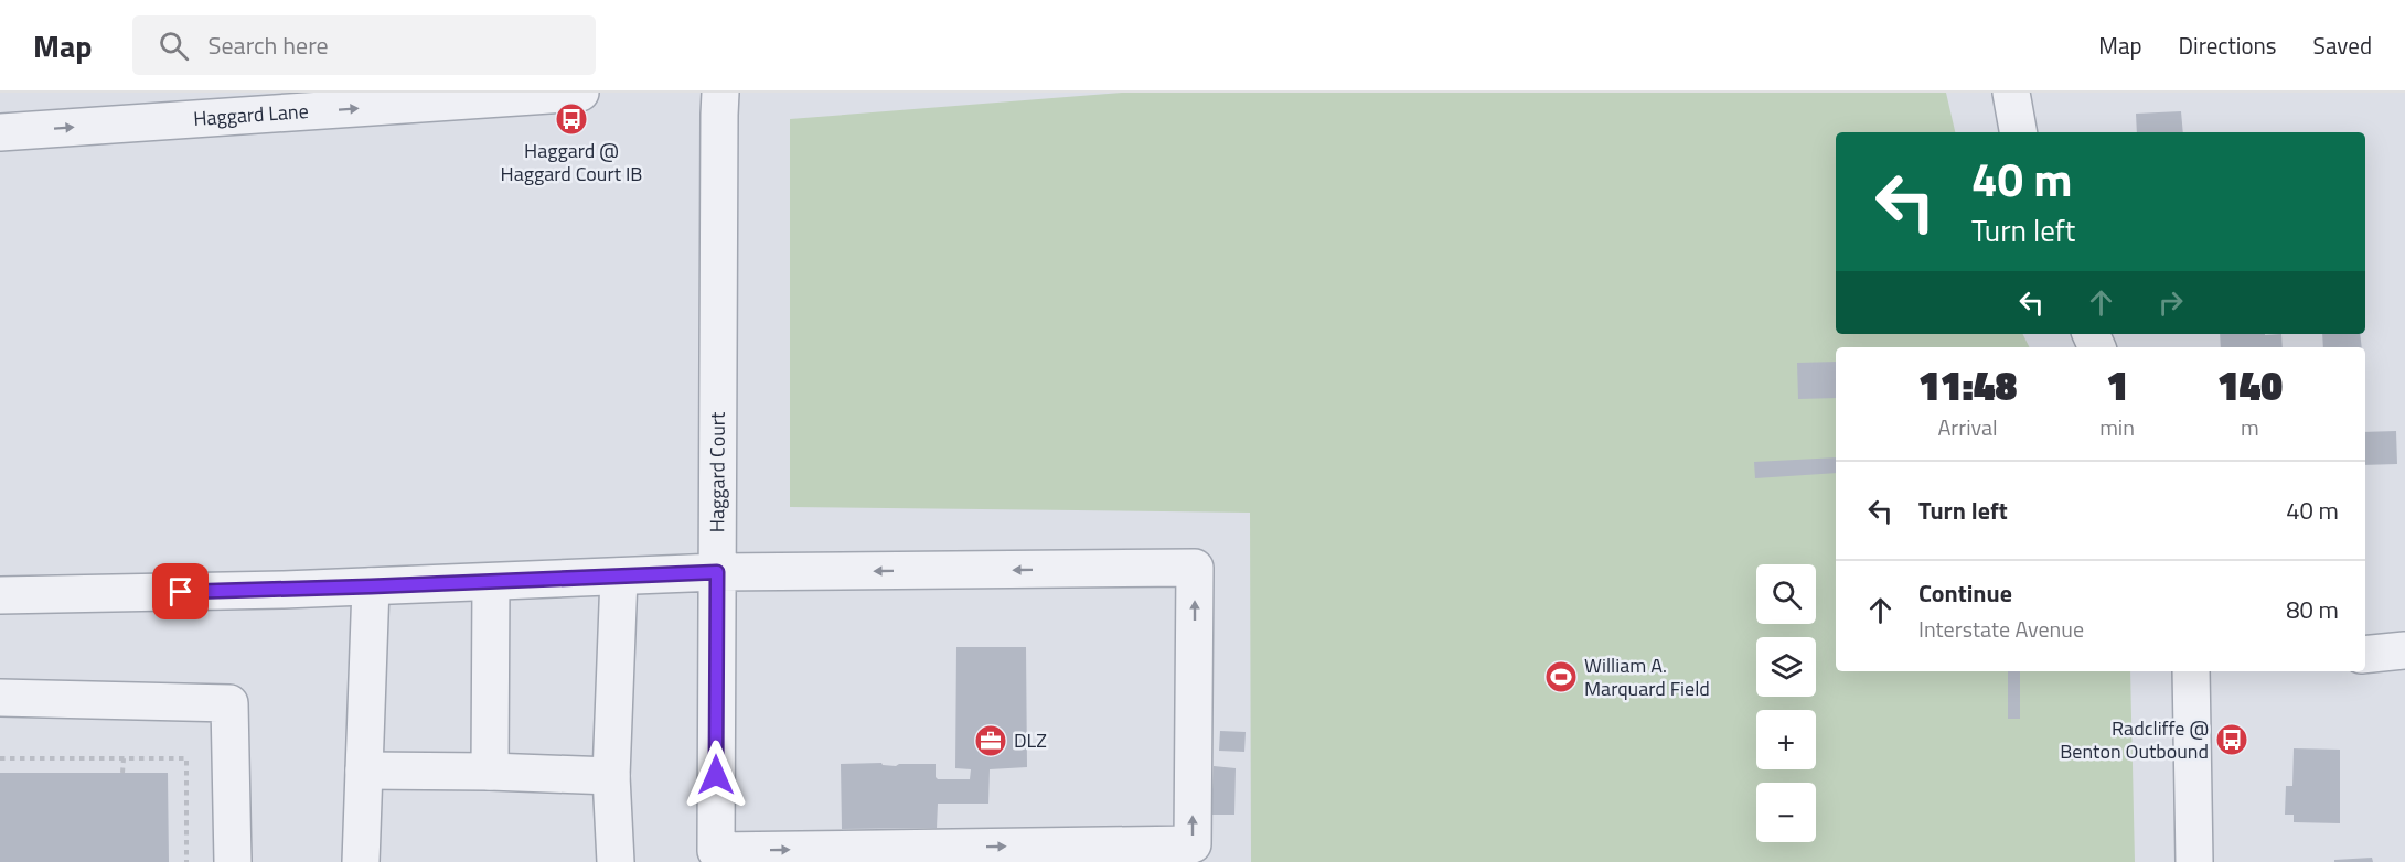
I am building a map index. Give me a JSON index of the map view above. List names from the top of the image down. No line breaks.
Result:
{"streets":{"street":["Haggard Lane","Haggard Court"]},"one_way":["Haggard Lane"],"places":{"bus stop":["Haggard @ Haggard Court IB","Radcliffe @ Benton Outbound"],"sports":["William A. Marquard Field"],"office":["DLZ"]},"page":{"header":"Map","search":"Search here","nav":["Map","Directions","Saved"],"turn":["40 m","Turn left"],"eta":["11:48","Arrival","1","min","140","m"],"list":[{"name":"Turn left","value":"40 m"},{"name":"Continue","note":"Interstate Avenue","value":"80 m"}],"map_buttons":["+","−"]}}
